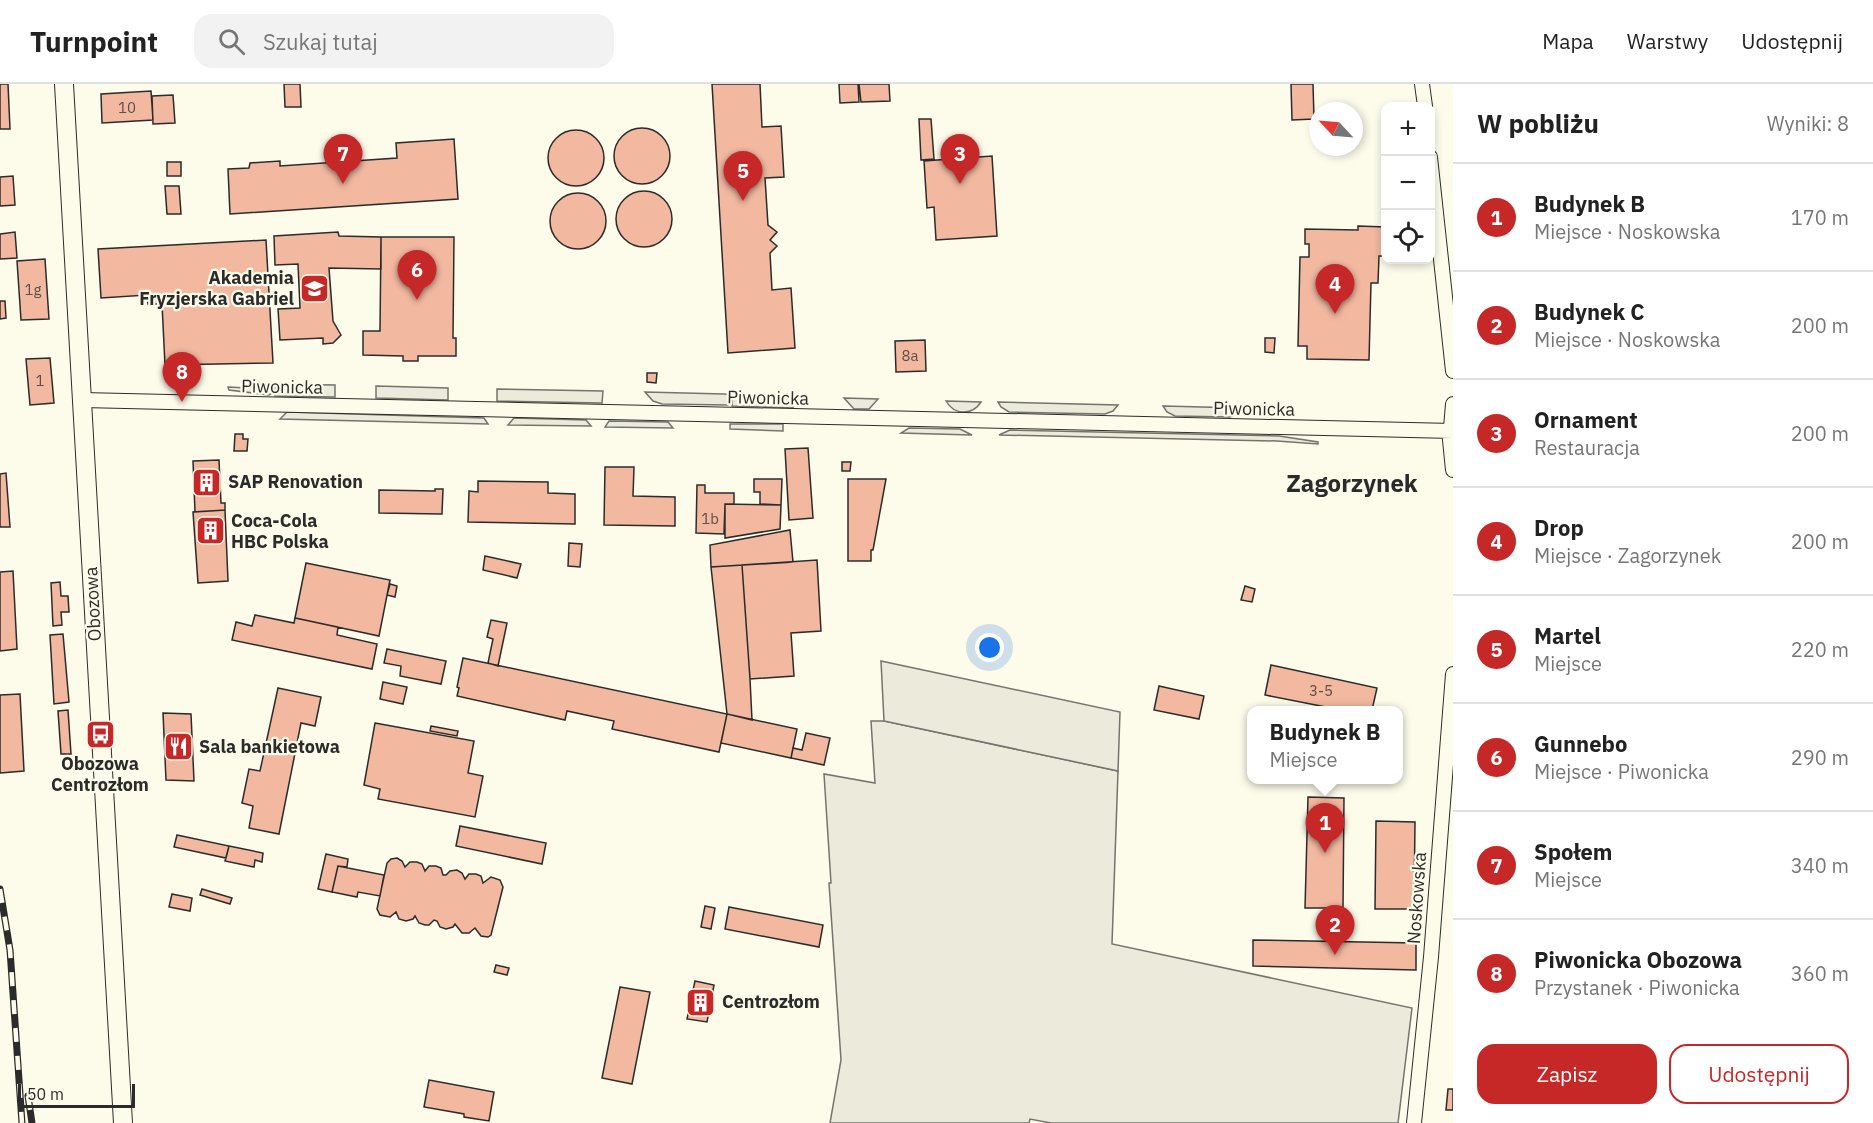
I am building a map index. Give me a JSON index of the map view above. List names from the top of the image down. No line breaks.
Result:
{"streets":{"street":["Piwonicka","Obozowa","Noskowska"]},"crossings":[["Piwonicka","Obozowa"]],"districts":["Zagorzynek"],"places":{"school or university":["Akademia Fryzjerska Gabriel"],"building":["SAP Renovation","Coca-Cola HBC Polska","Centrozłom"],"bus stop":["Obozowa Centrozłom"],"restaurant":["Sala bankietowa"]},"house_numbers":["10","1g","8a","1","1b","3-5"],"scale_bar":"50 m","north":"top left","page":{"header":"Turnpoint","search":"Szukaj tutaj","nav":["Mapa","Warstwy","Udostępnij"],"heading":["W pobliżu","Wyniki: 8"],"map_buttons":["+","−"],"pins":["3","7","5","6","4","8","1","2"],"list":[{"mark":"1","name":"Budynek B","note":"Miejsce · Noskowska","value":"170 m"},{"mark":"2","name":"Budynek C","note":"Miejsce · Noskowska","value":"200 m"},{"mark":"3","name":"Ornament","note":"Restauracja","value":"200 m"},{"mark":"4","name":"Drop","note":"Miejsce · Zagorzynek","value":"200 m"},{"mark":"5","name":"Martel","note":"Miejsce","value":"220 m"},{"mark":"6","name":"Gunnebo","note":"Miejsce · Piwonicka","value":"290 m"},{"mark":"7","name":"Społem","note":"Miejsce","value":"340 m"},{"mark":"8","name":"Piwonicka Obozowa","note":"Przystanek · Piwonicka","value":"360 m"}],"popup":["Budynek B","Miejsce"],"buttons":["Zapisz","Udostępnij"],"scale":"50 m"}}
